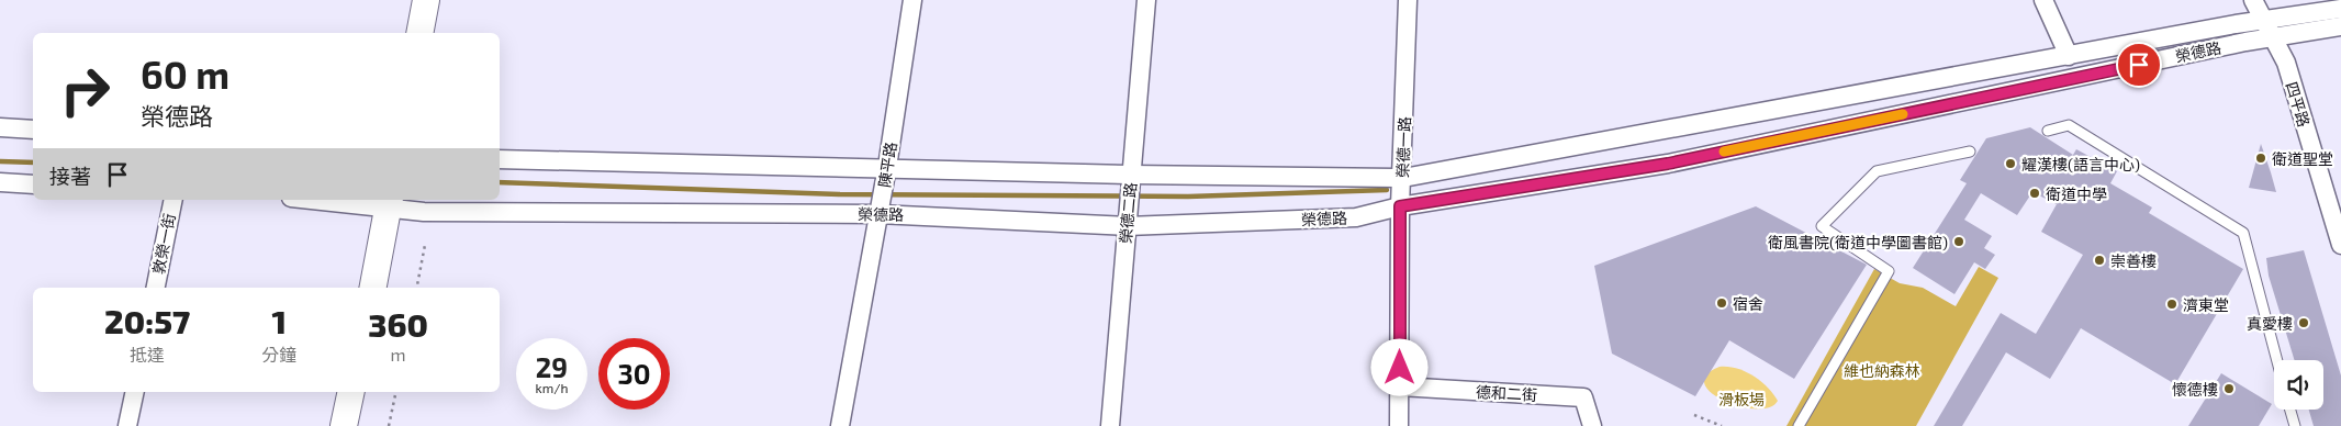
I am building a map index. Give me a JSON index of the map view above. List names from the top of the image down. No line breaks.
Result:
{"streets":{"street":["榮德路","四平路","榮德一路","陳平路","榮德二路","敦榮一街","德和二街"]},"crossings":[["榮德路","四平路"],["榮德路","榮德一路"],["榮德路","陳平路"],["榮德路","榮德二路"],["榮德一路","德和二街"]],"parks":["維也納森林","滑板場"],"places":["衛道聖堂","耀漢樓(語言中心)","衛道中學","衛風書院(衛道中學圖書館)","崇善樓","宿舍","濟東堂","真愛樓","懷德樓"],"page":{"turn":["60 m","榮德路"],"then":"接著","eta":["20:57","抵達","1","分鐘","360","m"],"speed":"29 km/h","limit":"30"}}
